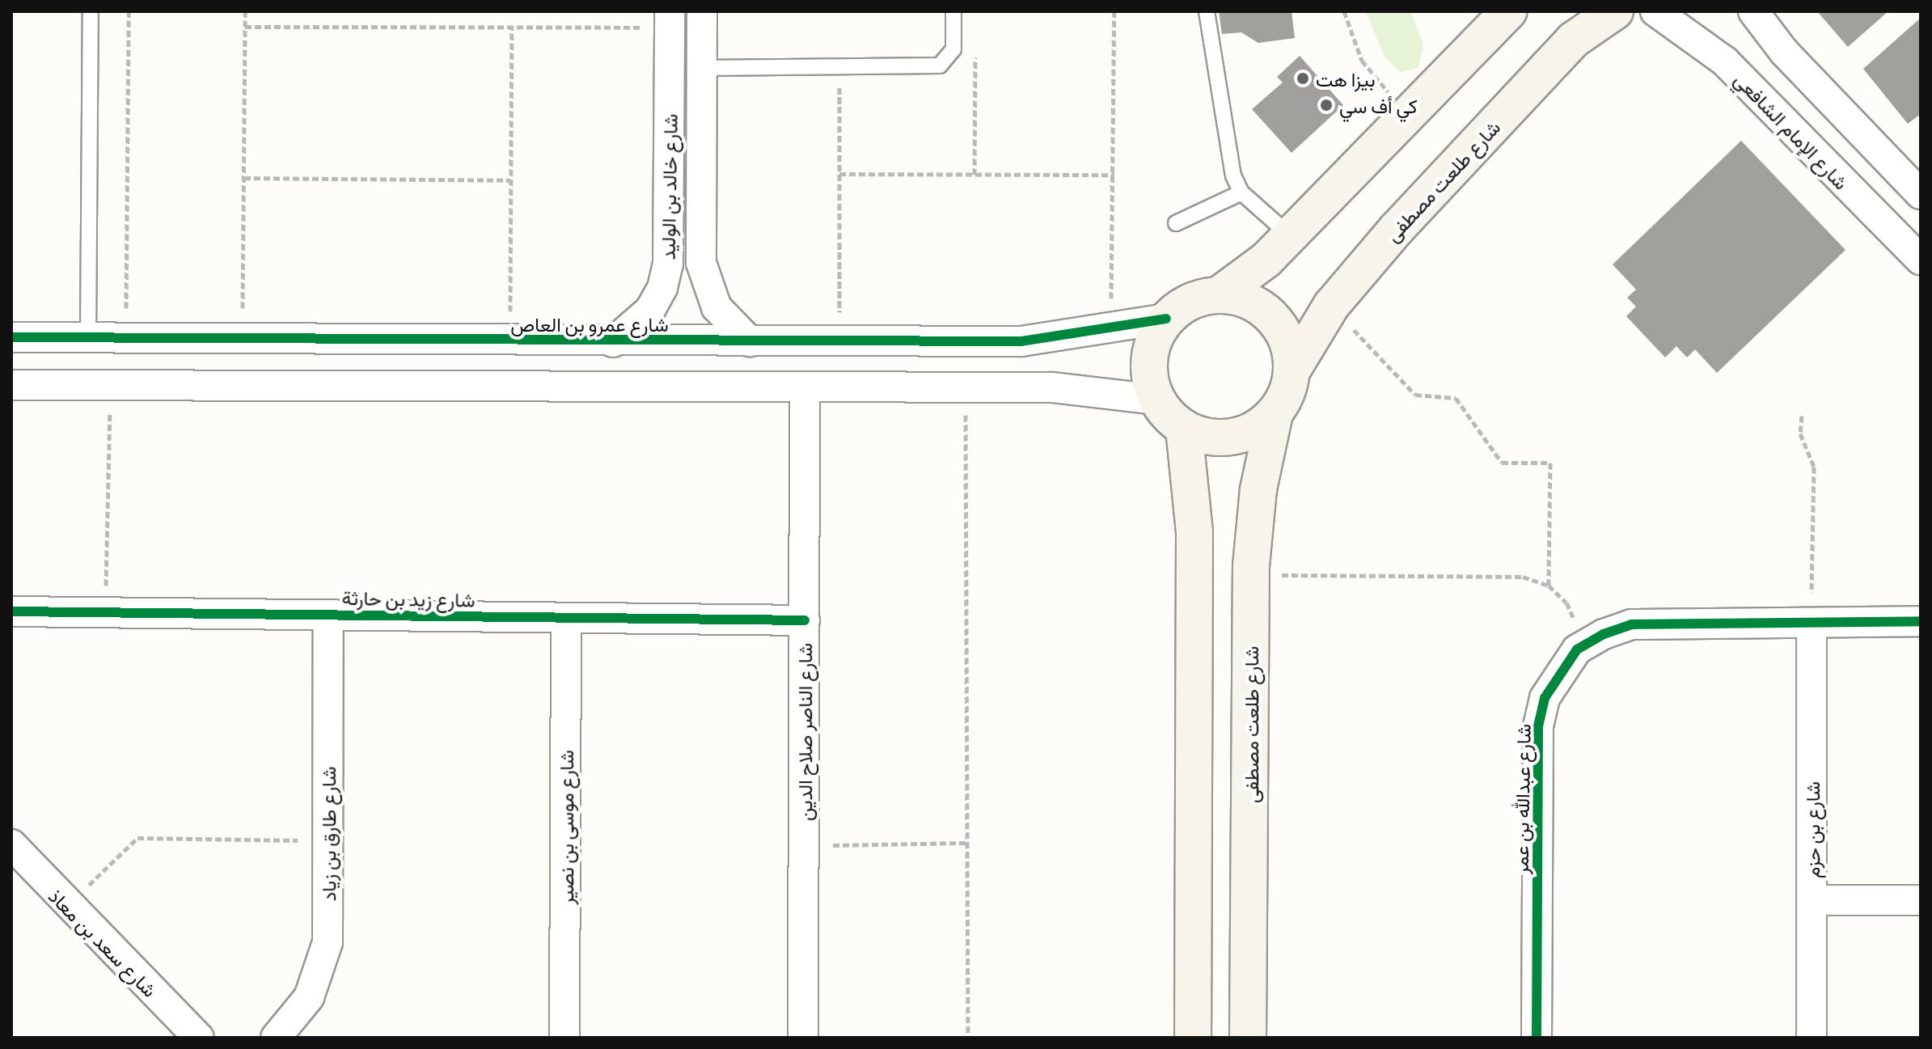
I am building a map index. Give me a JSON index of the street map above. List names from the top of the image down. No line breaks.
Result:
{"streets":{"street":["شارع الإمام الشافعي","شارع طلعت مصطفى","شارع خالد بن الوليد","شارع عمرو بن العاص","شارع زيد بن حارثة","شارع الناصر صلاح الدين","شارع عبدالله بن عمر","شارع موسى بن نصير","شارع بن حزم","شارع طارق بن زياد","شارع سعد بن معاذ"]},"crossings":[["شارع طلعت مصطفى","شارع عمرو بن العاص"],["شارع خالد بن الوليد","شارع عمرو بن العاص"],["شارع زيد بن حارثة","شارع الناصر صلاح الدين"],["شارع زيد بن حارثة","شارع موسى بن نصير"],["شارع زيد بن حارثة","شارع طارق بن زياد"],["شارع عبدالله بن عمر","شارع بن حزم"]],"places":["بيزا هت","كي أف سي"]}
